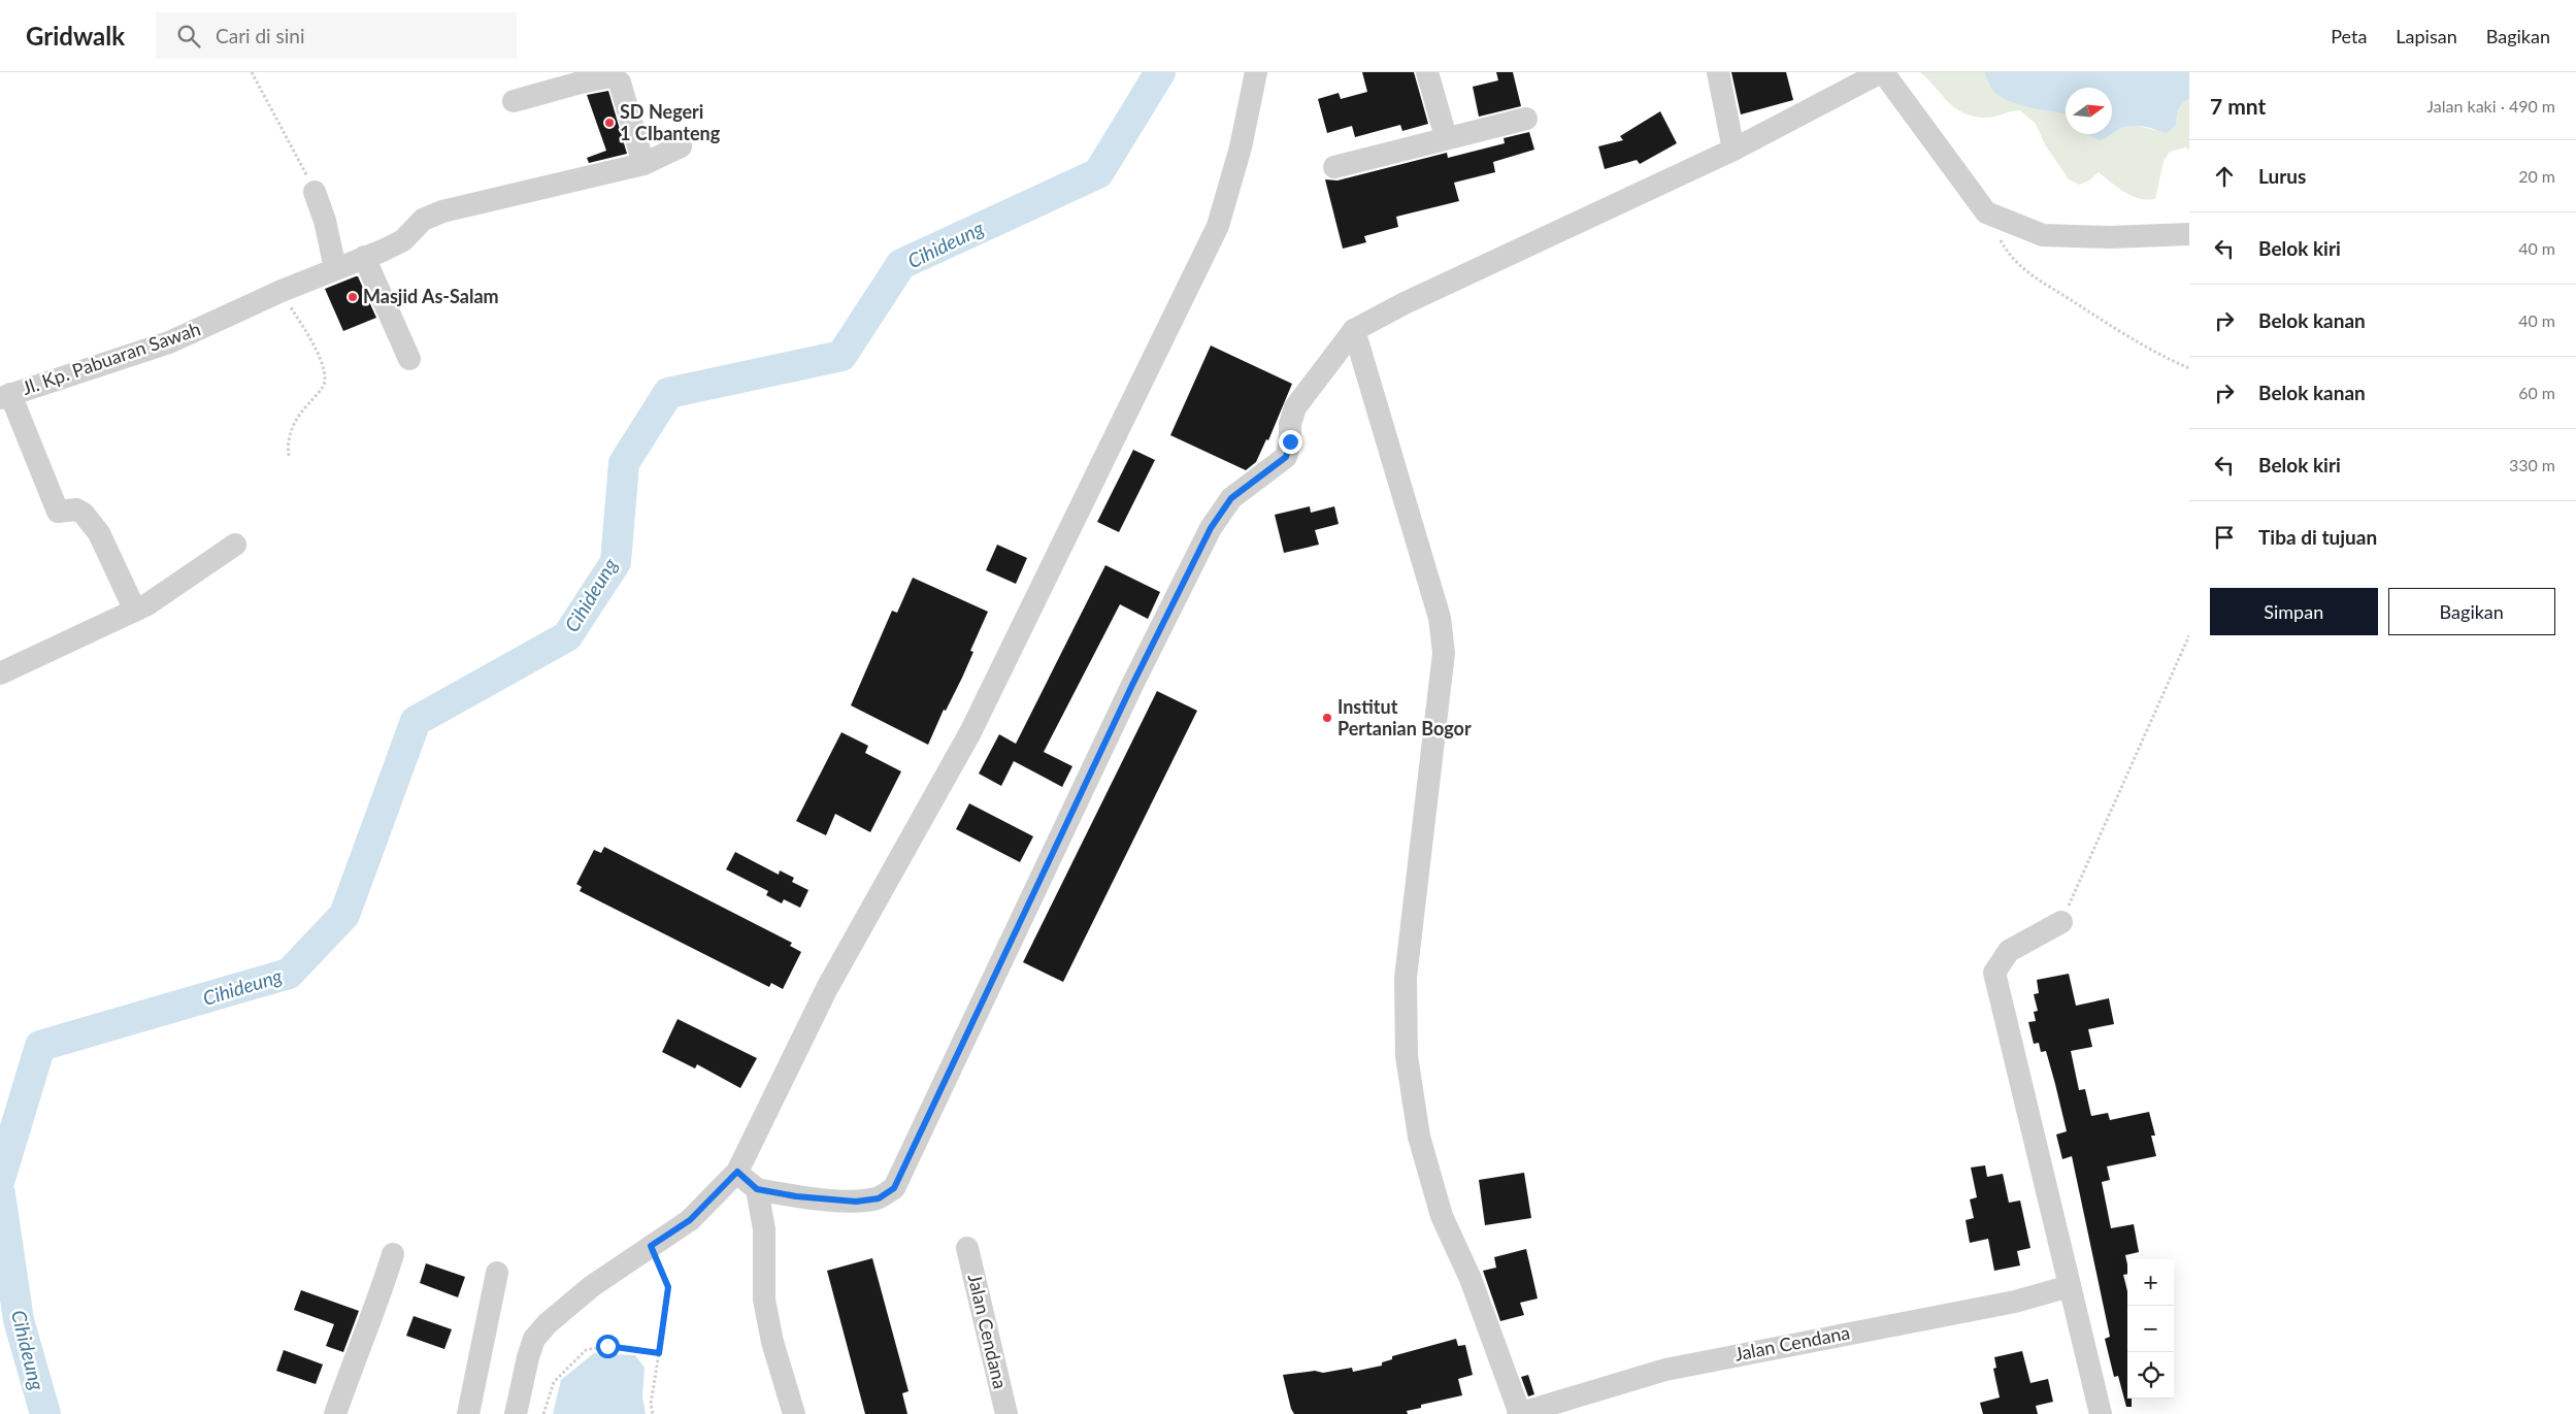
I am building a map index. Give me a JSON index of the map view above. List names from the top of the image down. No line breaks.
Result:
{"streets":{"street":["Jl. Kp. Pabuaran Sawah","Jalan Cendana"]},"water":["Cihideung"],"places":["SD Negeri 1 CIbanteng","Masjid As-Salam","Institut Pertanian Bogor"],"north":"right","page":{"header":"Gridwalk","search":"Cari di sini","nav":["Peta","Lapisan","Bagikan"],"heading":["7 mnt","Jalan kaki · 490 m"],"list":[["Lurus","20 m"],["Belok kiri","40 m"],["Belok kanan","40 m"],["Belok kanan","60 m"],["Belok kiri","330 m"],"Tiba di tujuan"],"buttons":["Simpan","Bagikan"],"map_buttons":["+","−"]}}
